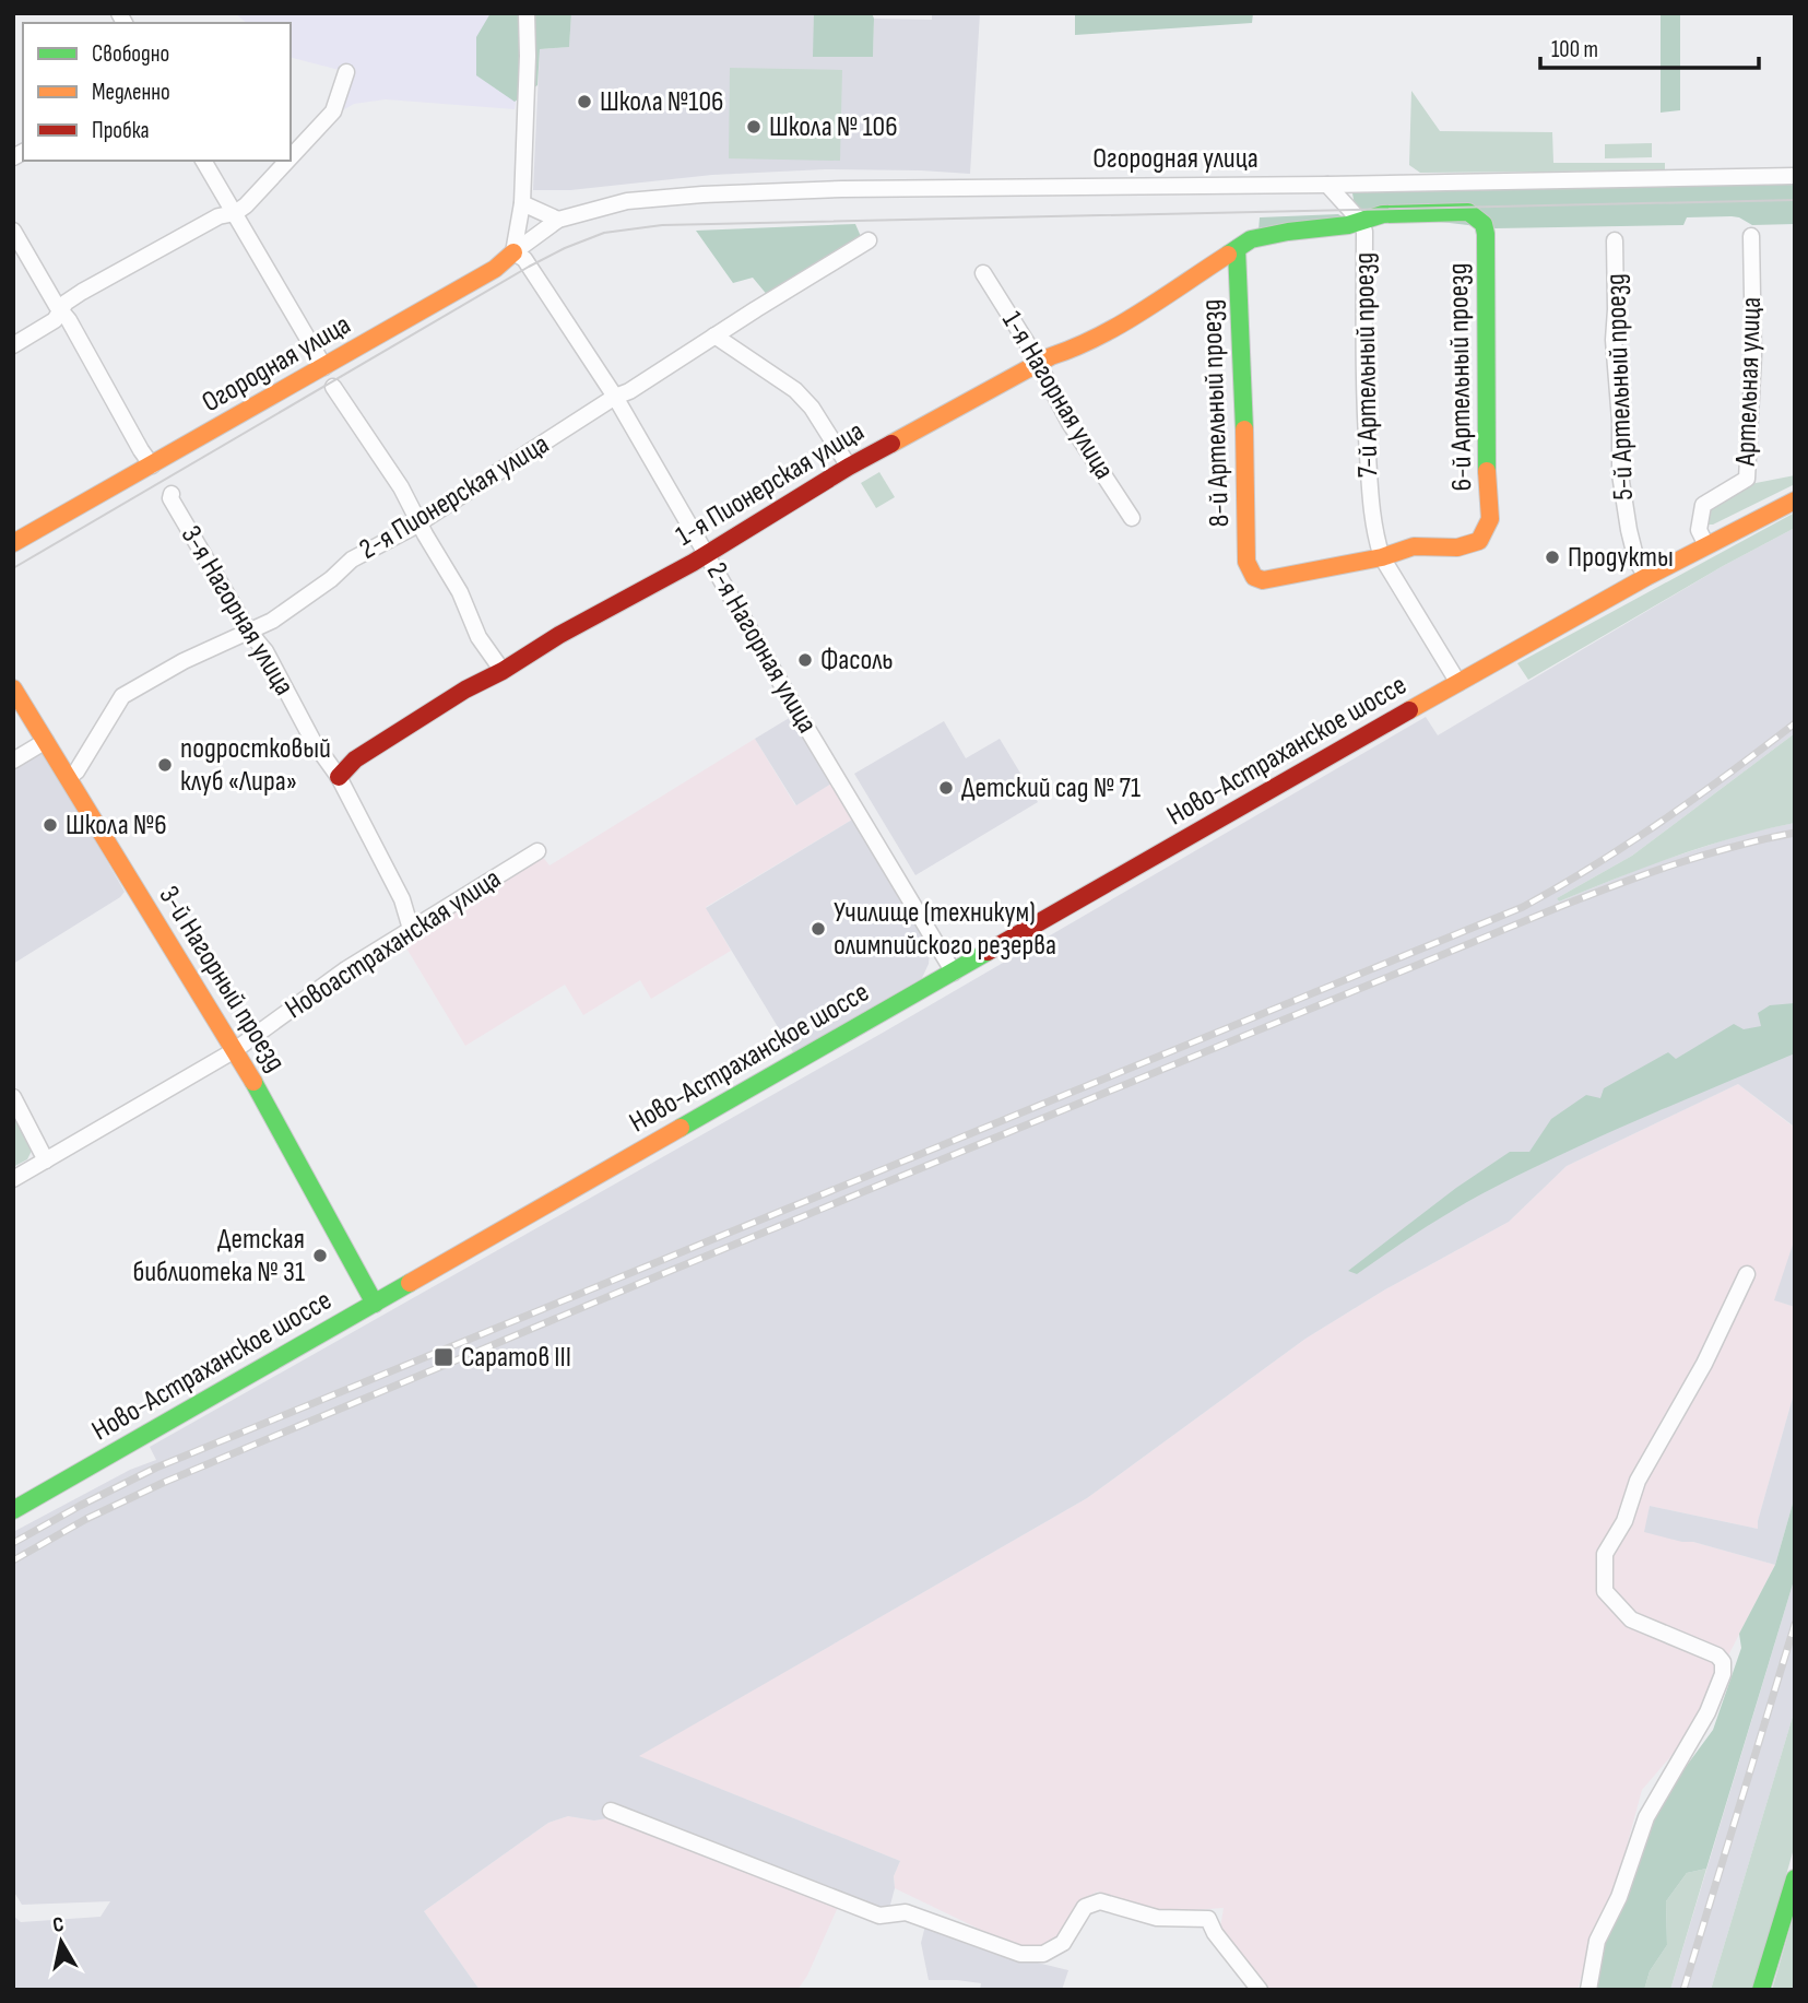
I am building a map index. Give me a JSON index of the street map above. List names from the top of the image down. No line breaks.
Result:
{"streets":{"street":["Огородная улица","7-й Артельный проезд","6-й Артельный проезд","Артельная улица","5-й Артельный проезд","1-я Нагорная улица","8-й Артельный проезд","1-я Пионерская улица","2-я Пионерская улица","3-я Нагорная улица","2-я Нагорная улица","Ново-Астраханское шоссе","Новоастраханская улица","3-й Нагорный проезд"]},"crossings":[["Огородная улица","7-й Артельный проезд"],["Огородная улица","2-я Нагорная улица"],["7-й Артельный проезд","6-й Артельный проезд"],["7-й Артельный проезд","8-й Артельный проезд"],["7-й Артельный проезд","1-я Пионерская улица"],["7-й Артельный проезд","Ново-Астраханское шоссе"],["6-й Артельный проезд","8-й Артельный проезд"],["6-й Артельный проезд","1-я Пионерская улица"],["Артельная улица","Ново-Астраханское шоссе"],["5-й Артельный проезд","Ново-Астраханское шоссе"],["1-я Нагорная улица","1-я Пионерская улица"],["8-й Артельный проезд","1-я Пионерская улица"],["1-я Пионерская улица","3-я Нагорная улица"],["1-я Пионерская улица","2-я Нагорная улица"],["2-я Пионерская улица","3-я Нагорная улица"],["2-я Пионерская улица","2-я Нагорная улица"],["2-я Пионерская улица","3-й Нагорный проезд"],["3-я Нагорная улица","Новоастраханская улица"],["2-я Нагорная улица","Ново-Астраханское шоссе"],["Ново-Астраханское шоссе","3-й Нагорный проезд"],["Новоастраханская улица","3-й Нагорный проезд"]],"places":{"other":["Школа №106","Школа № 106","Продукты","Фасоль","подростковый клуб «Лира»","Детский сад № 71","Школа №6","Училище (техникум) олимпийского резерва","Детская библиотека № 31"],"transit":["Саратов III"]},"legend":["Свободно","Медленно","Пробка"],"scale_bar":"100 m","north":"top"}
